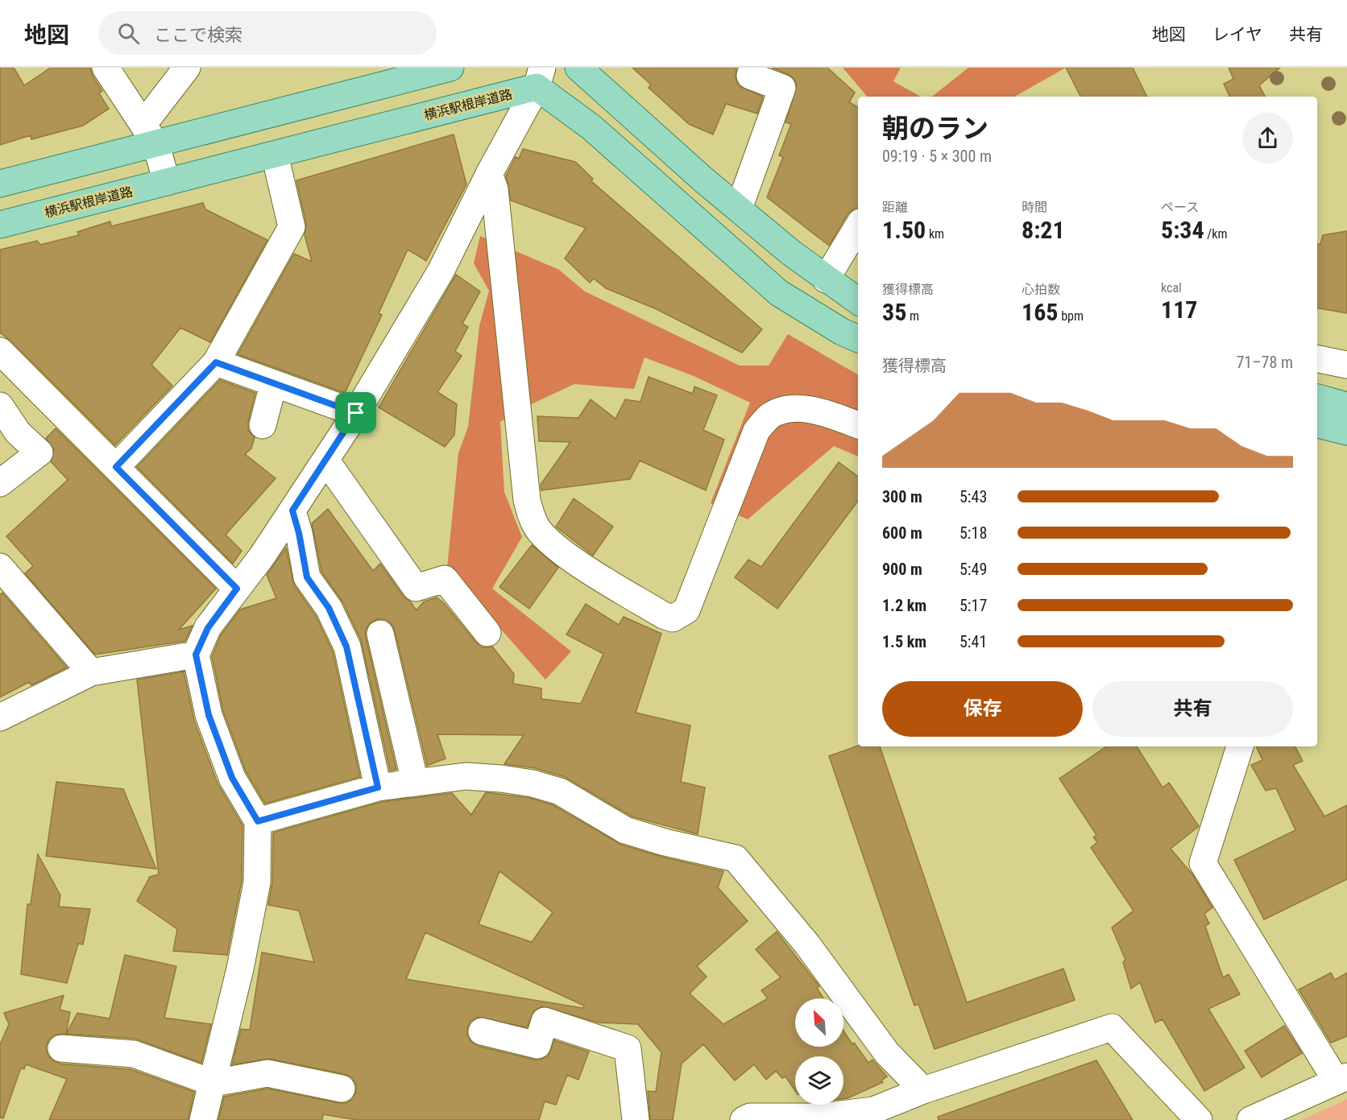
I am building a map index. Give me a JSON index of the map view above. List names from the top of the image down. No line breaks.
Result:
{"streets":{"main road":["横浜駅根岸道路"]},"north":"top left","page":{"header":"地図","search":"ここで検索","nav":["地図","レイヤ","共有"],"heading":["朝のラン","09:19 · 5 × 300 m"],"stats":[["距離","1.50 km"],["時間","8:21"],["ペース","5:34 /km"],["獲得標高","35 m"],["心拍数","165 bpm"],["kcal","117"]],"chart":["獲得標高","71–78 m"],"list":[{"name":"300 m","note":"5:43"},{"name":"600 m","note":"5:18"},{"name":"900 m","note":"5:49"},{"name":"1.2 km","note":"5:17"},{"name":"1.5 km","note":"5:41"}],"buttons":["保存","共有"]}}
